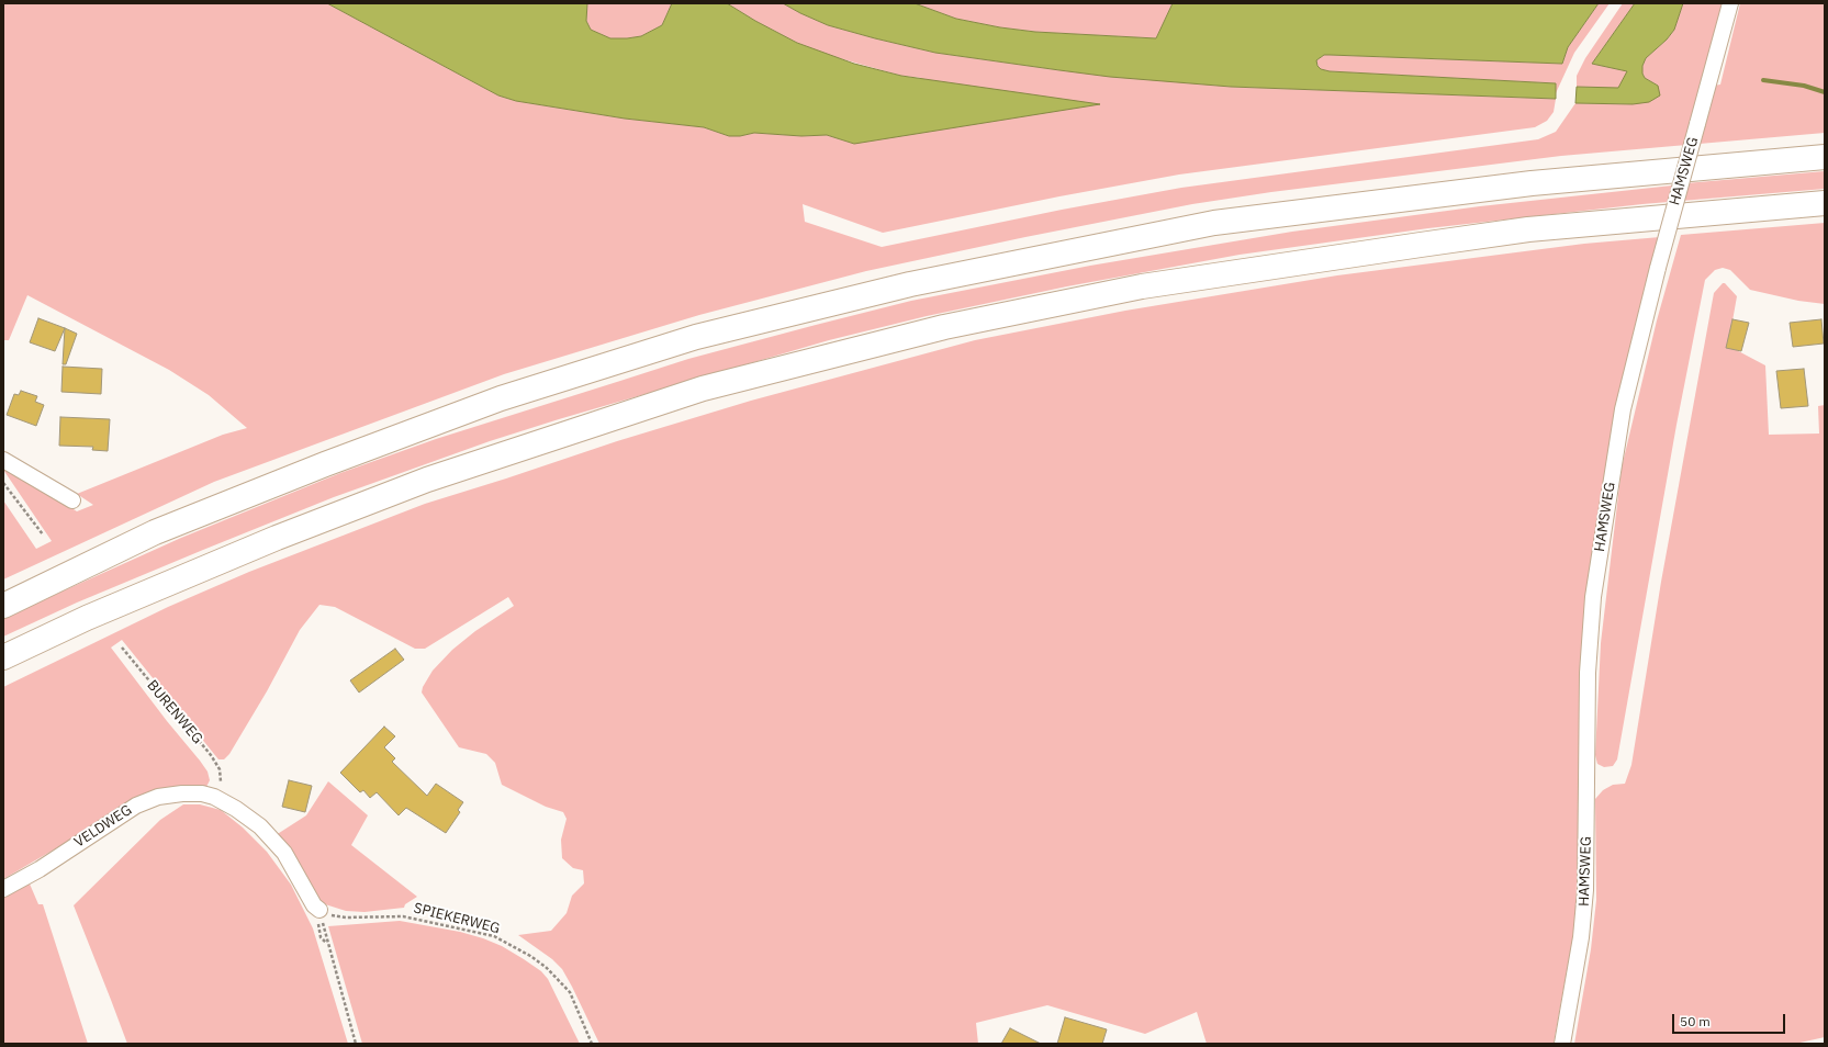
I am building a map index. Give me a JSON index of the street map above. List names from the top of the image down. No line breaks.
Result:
{"streets":{"street":["HAMSWEG","VELDWEG"],"path":["BURENWEG","SPIEKERWEG"]},"crossings":[["VELDWEG","SPIEKERWEG"]],"scale_bar":"50 m"}
